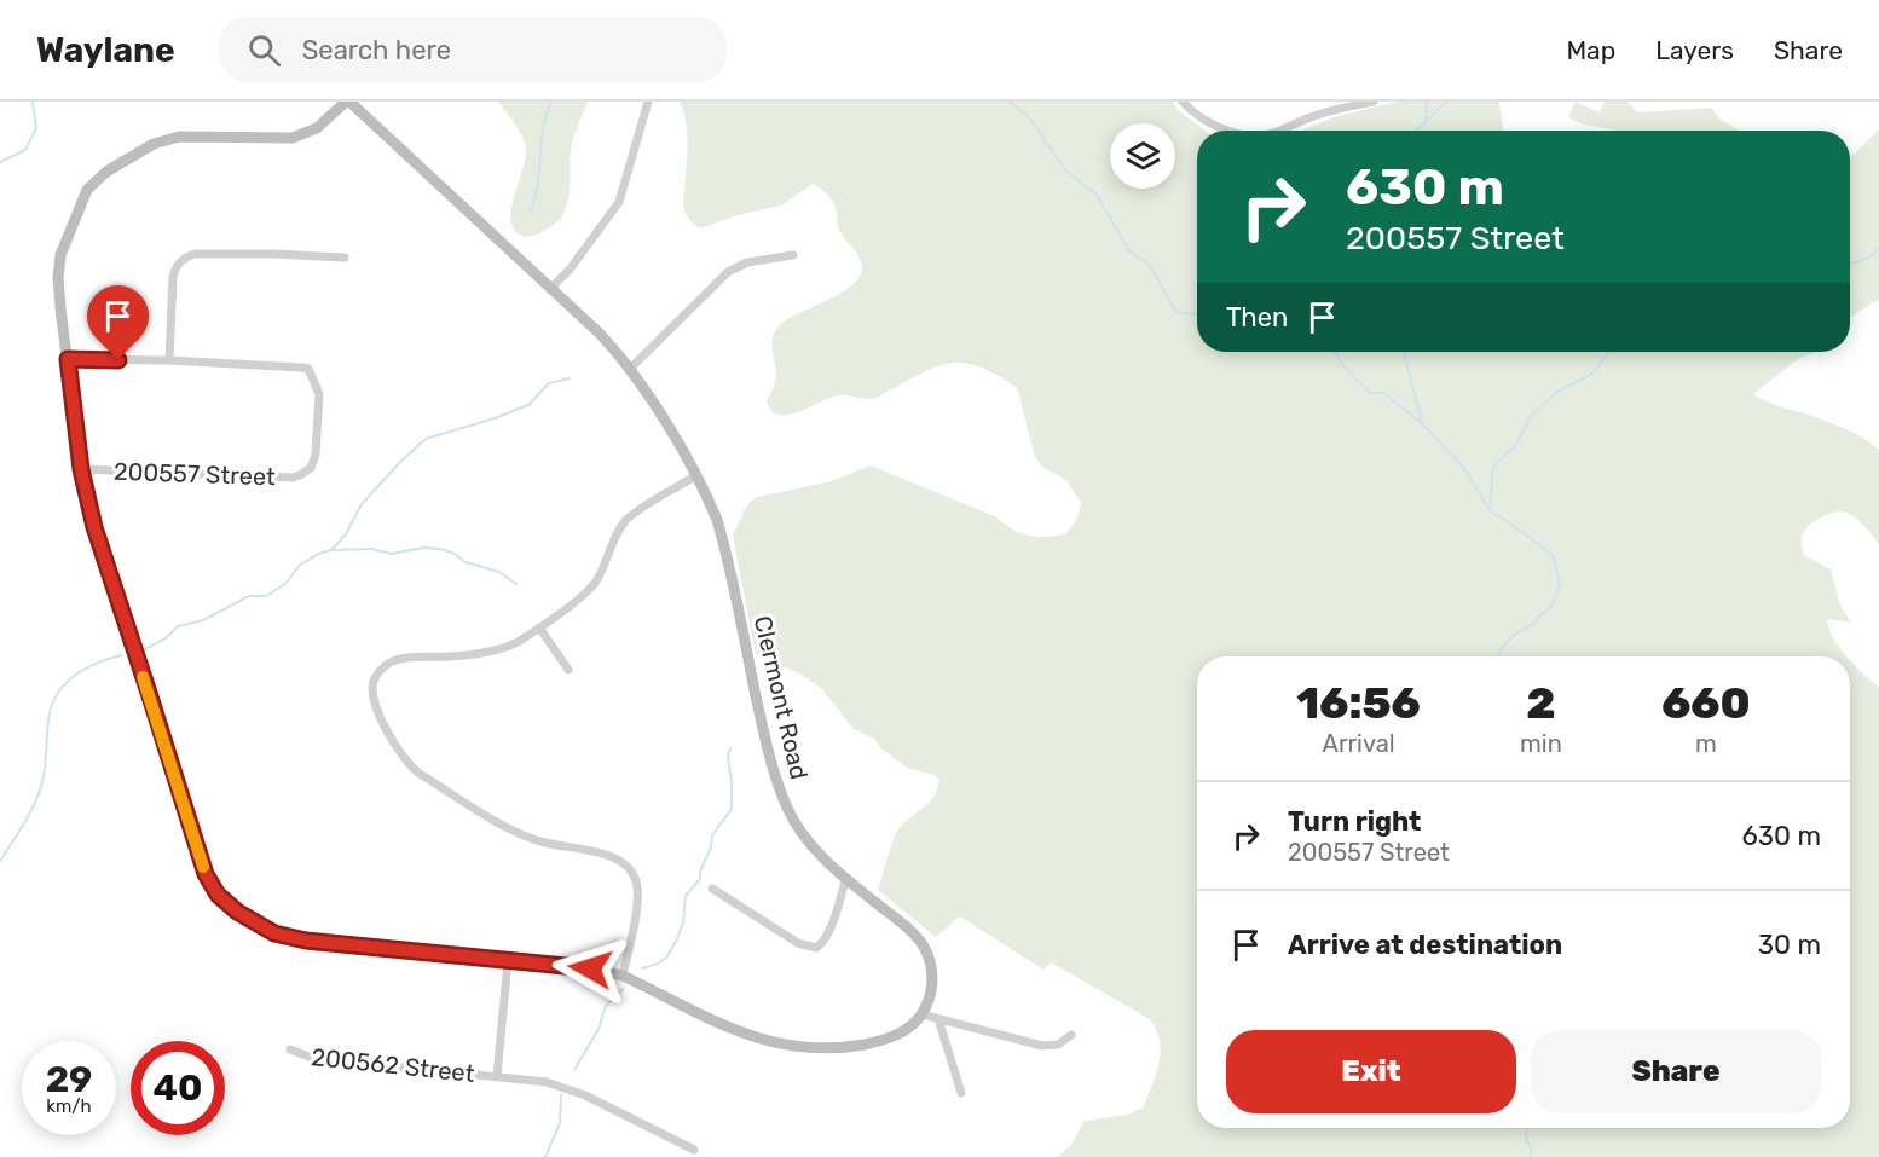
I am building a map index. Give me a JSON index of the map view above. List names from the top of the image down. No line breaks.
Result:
{"streets":{"street":["200557 Street","Clermont Road","200562 Street"]},"crossings":[["200557 Street","Clermont Road"],["Clermont Road","200562 Street"]],"page":{"header":"Waylane","search":"Search here","nav":["Map","Layers","Share"],"turn":["630 m","200557 Street"],"then":"Then","eta":["16:56","Arrival","2","min","660","m"],"list":[{"name":"Turn right","note":"200557 Street","value":"630 m"},{"name":"Arrive at destination","value":"30 m"}],"buttons":["Exit","Share"],"speed":"29 km/h","limit":"40"}}
